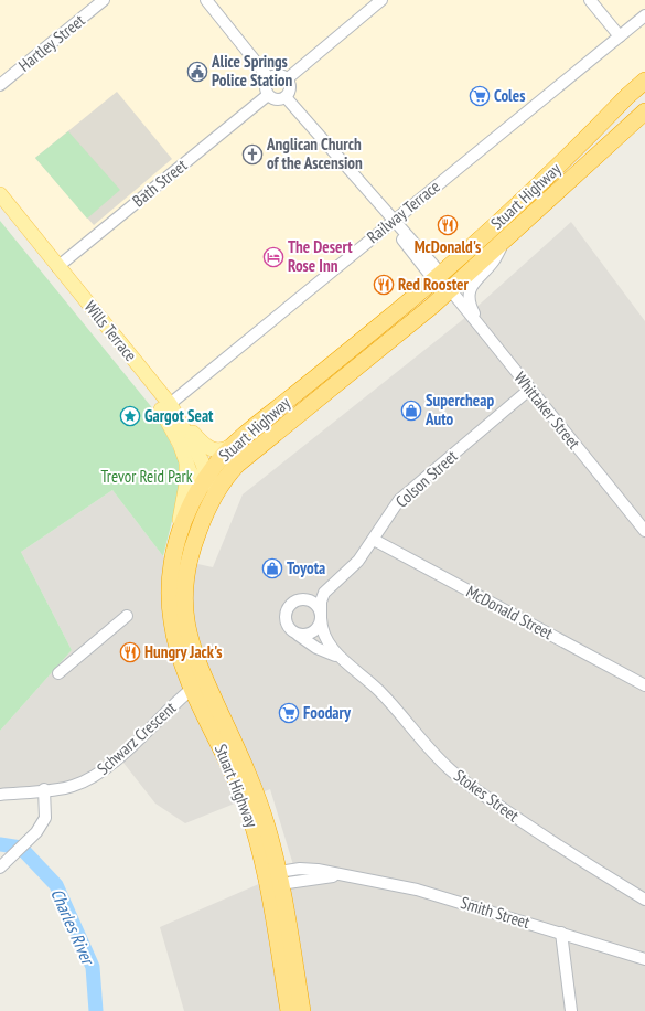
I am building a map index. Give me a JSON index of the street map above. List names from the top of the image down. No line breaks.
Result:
{"streets":{"highway":["Stuart Highway"],"main road":["Wills Terrace"],"street":["Hartley Street","Bath Street","Railway Terrace","Whittaker Street","Colson Street","McDonald Street","Schwarz Crescent","Stokes Street","Smith Street"]},"crossings":[["Bath Street","Wills Terrace"],["Stuart Highway","Wills Terrace"],["Stuart Highway","Whittaker Street"],["Stuart Highway","Schwarz Crescent"],["Stuart Highway","Smith Street"],["Railway Terrace","Wills Terrace"],["Whittaker Street","Colson Street"],["Colson Street","McDonald Street"]],"water":["Charles River"],"parks":["Trevor Reid Park"],"places":{"public building":["Alice Springs Police Station"],"supermarket":["Coles","Foodary"],"church":["Anglican Church of the Ascension"],"restaurant":["McDonald's","Red Rooster","Hungry Jack's"],"hotel":["The Desert Rose Inn"],"shop":["Supercheap Auto","Toyota"],"place":["Gargot Seat"]}}
